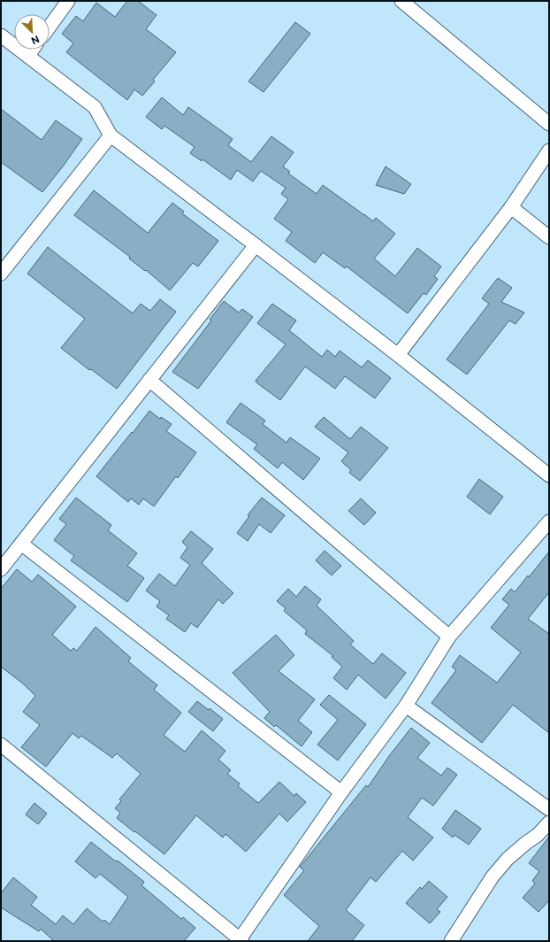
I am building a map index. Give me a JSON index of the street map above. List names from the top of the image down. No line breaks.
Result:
{"north":"bottom right"}
